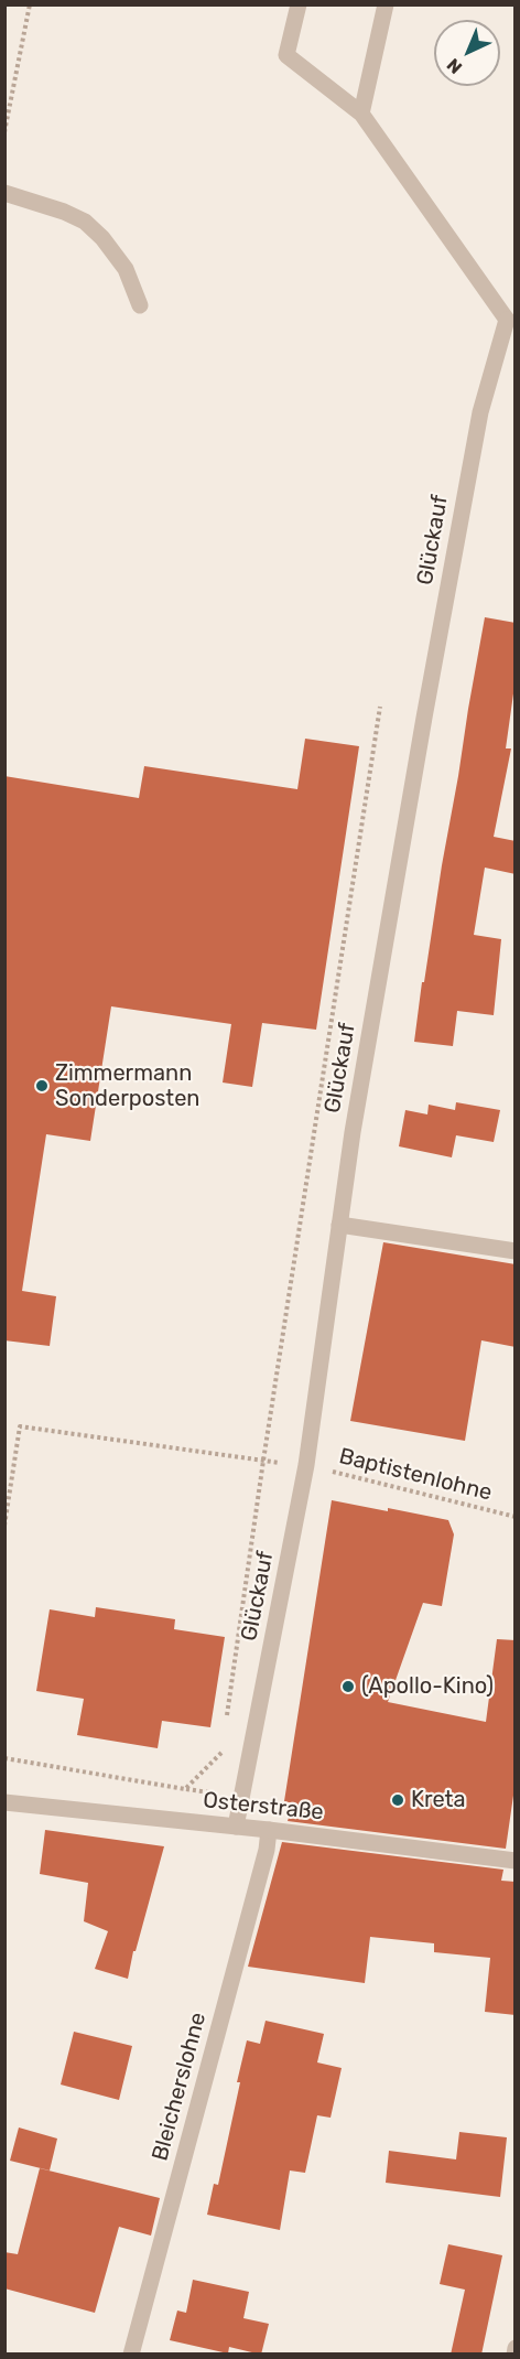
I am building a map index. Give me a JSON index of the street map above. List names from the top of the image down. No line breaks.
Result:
{"streets":{"street":["Glückauf","Osterstraße","Bleicherslohne"],"path":["Baptistenlohne"]},"crossings":[["Glückauf","Baptistenlohne"],["Glückauf","Osterstraße"],["Osterstraße","Bleicherslohne"]],"places":["Zimmermann Sonderposten","(Apollo-Kino)","Kreta"],"north":"bottom left"}
